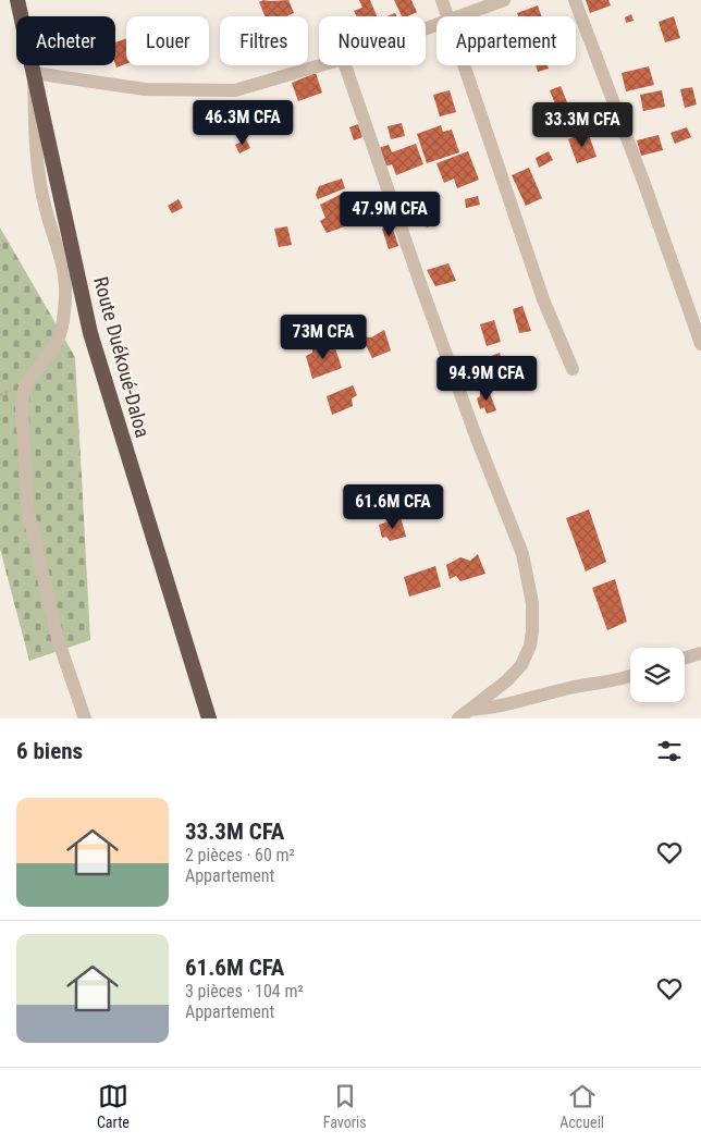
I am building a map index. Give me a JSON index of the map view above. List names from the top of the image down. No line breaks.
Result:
{"streets":{"highway":["Route Duékoué-Daloa"]},"page":{"chip":["Acheter","Louer","Filtres","Nouveau","Appartement"],"price":["46.3M CFA","33.3M CFA","47.9M CFA","73M CFA","94.9M CFA","61.6M CFA"],"heading":"6 biens","list":[{"name":"33.3M CFA","note":"2 pièces · 60 m² · Appartement"},{"name":"61.6M CFA","note":"3 pièces · 104 m² · Appartement"}],"tabs":["Carte","Favoris","Accueil"]}}
